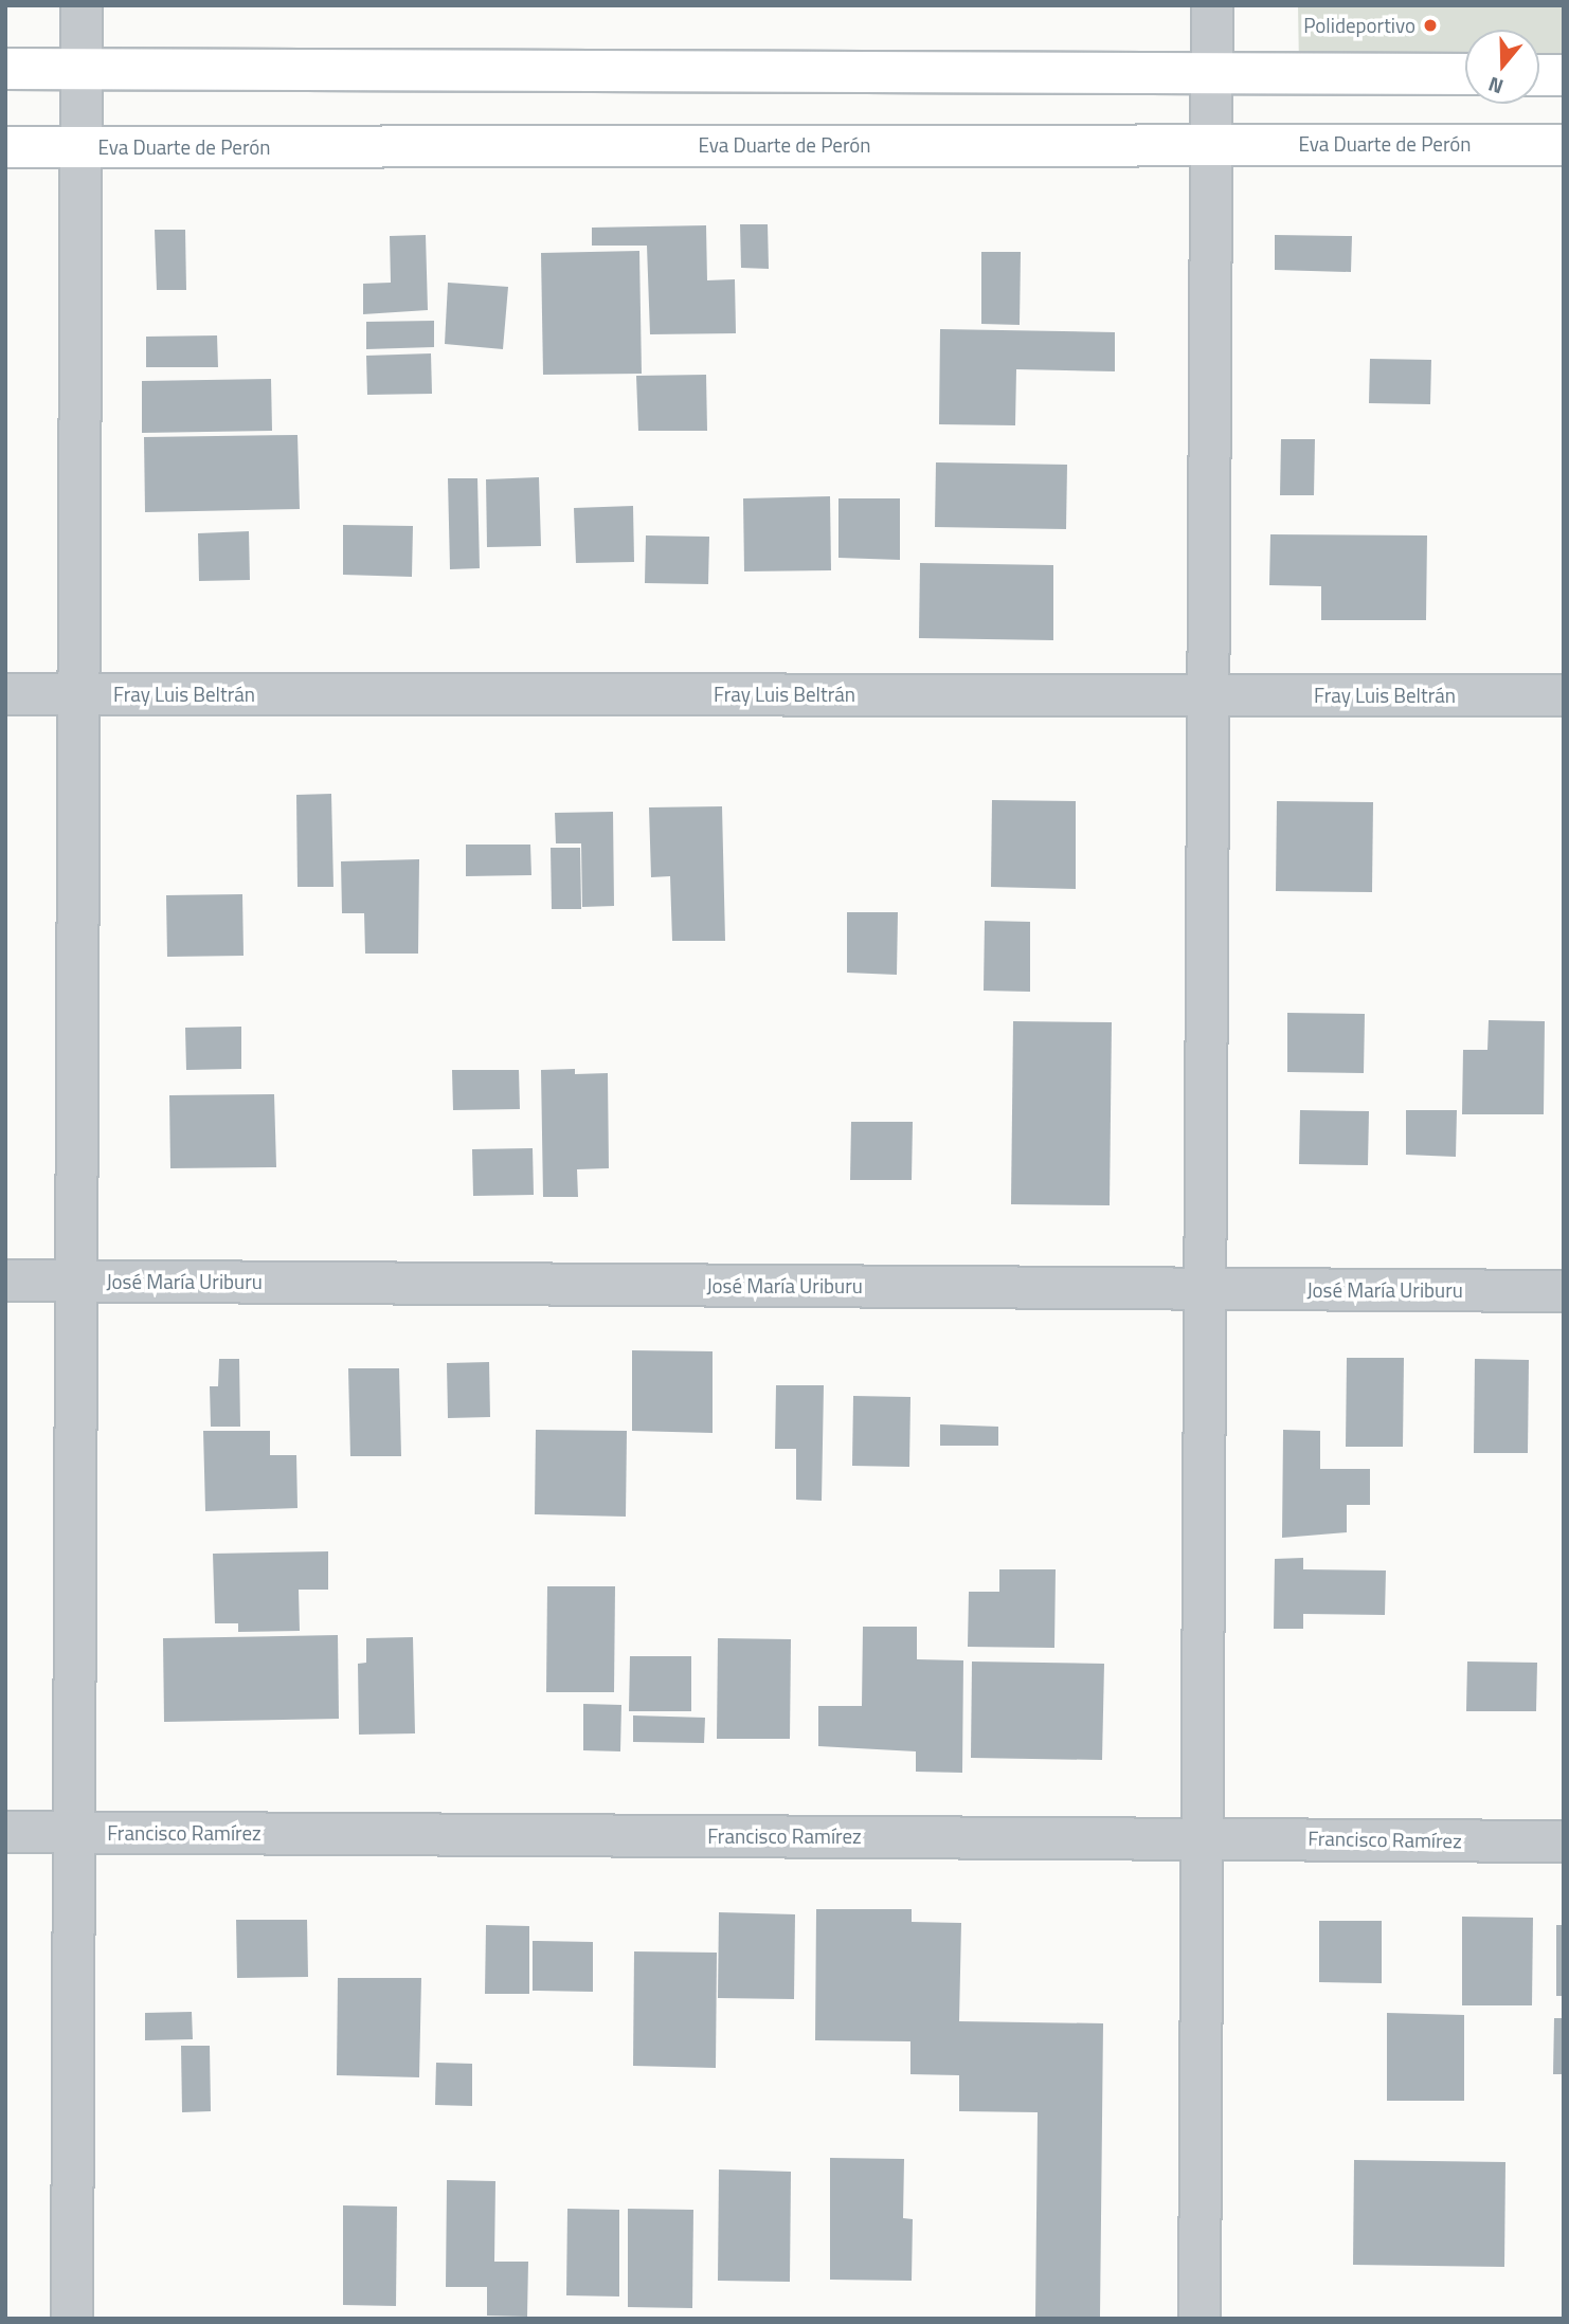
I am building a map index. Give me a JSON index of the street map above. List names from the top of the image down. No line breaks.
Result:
{"streets":{"street":["Eva Duarte de Perón","Fray Luis Beltrán","José María Uriburu","Francisco Ramírez"]},"places":["Polideportivo"],"north":"bottom"}
